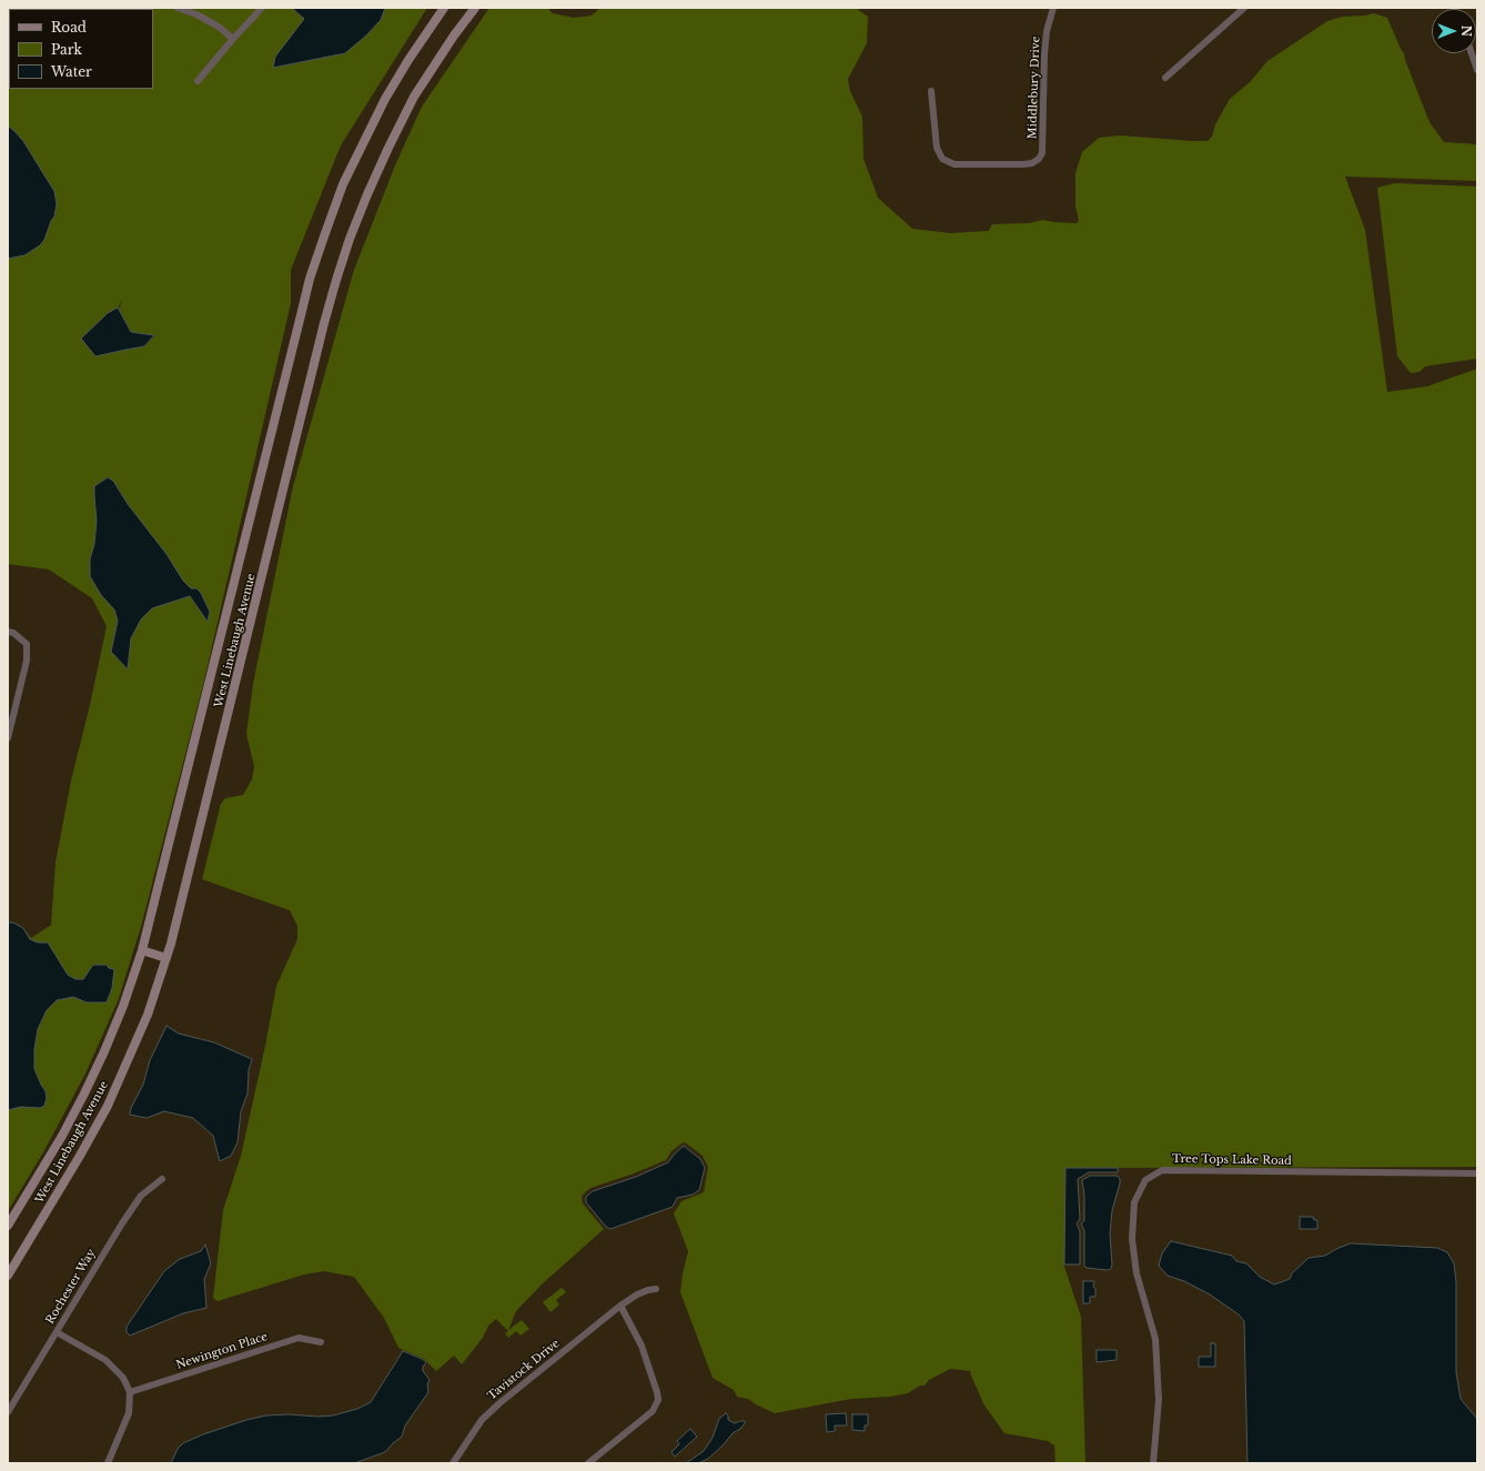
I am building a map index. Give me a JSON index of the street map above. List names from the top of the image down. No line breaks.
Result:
{"streets":{"main road":["West Linebaugh Avenue"],"street":["Middlebury Drive","Tree Tops Lake Road","Rochester Way","Newington Place","Tavistock Drive"]},"legend":["Road","Park","Water"],"north":"right"}
